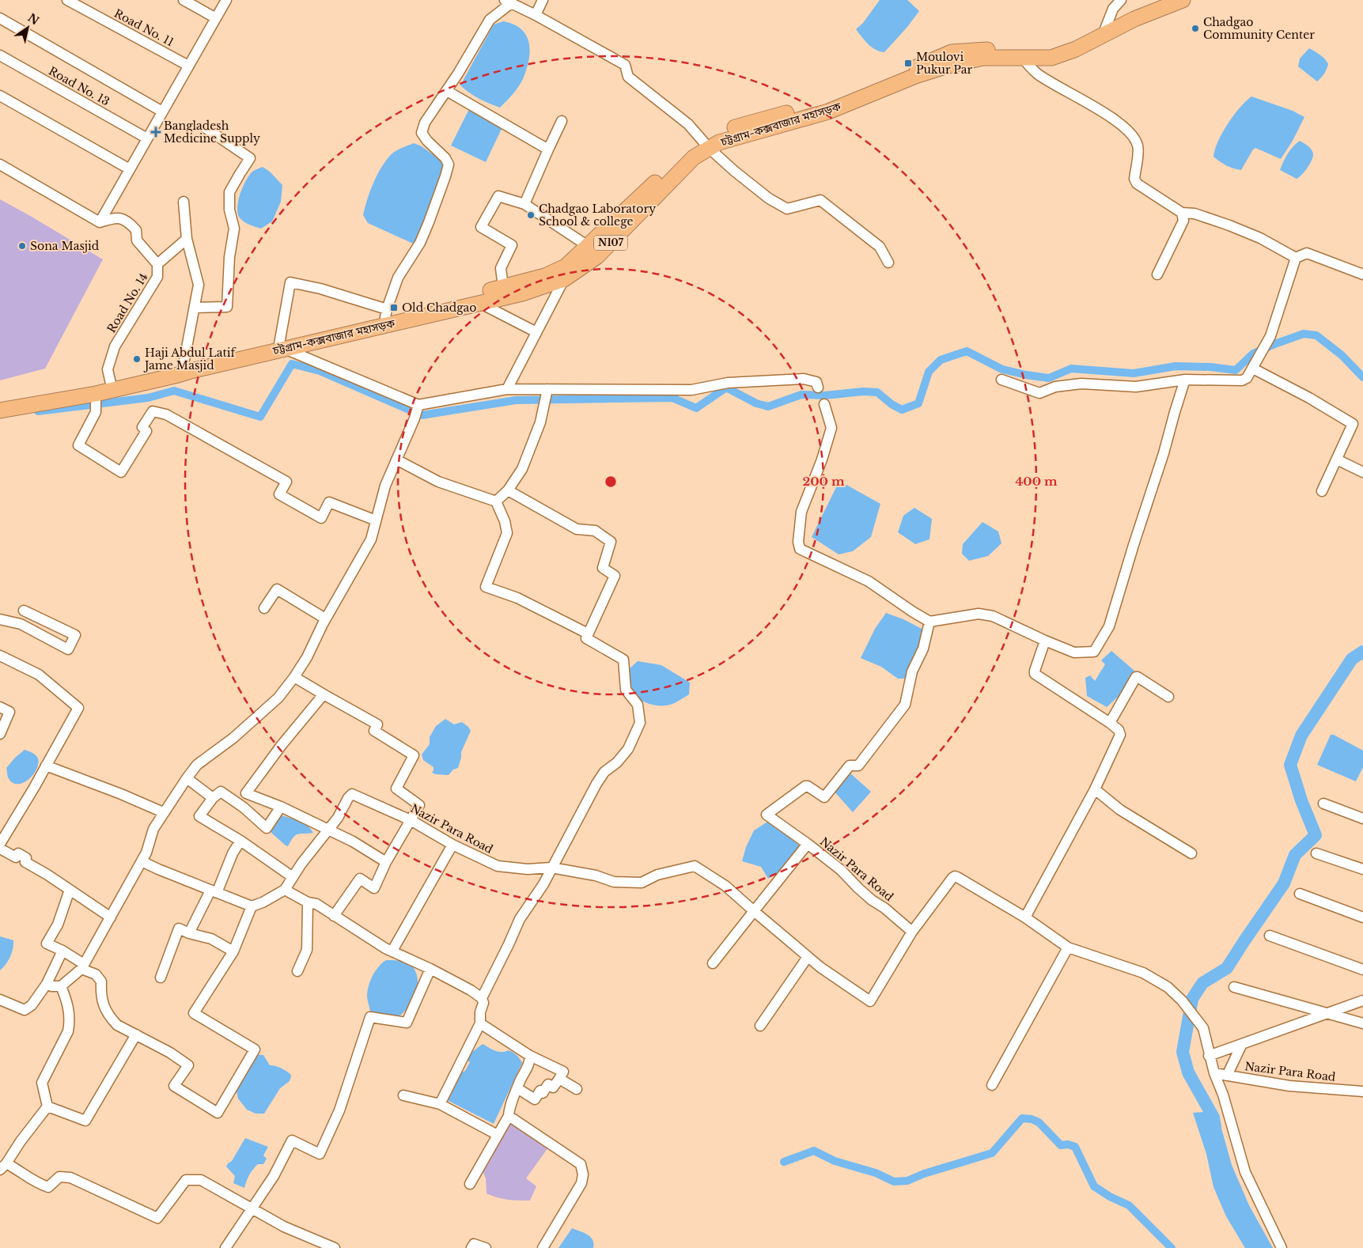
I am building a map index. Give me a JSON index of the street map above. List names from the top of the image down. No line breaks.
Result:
{"streets":{"highway":["চট্টগ্রাম-কক্সবাজার মহাসড়ক","N107"],"street":["Road No. 11","Road No. 13","Road No. 14","Nazir Para Road"]},"crossings":[["চট্টগ্রাম-কক্সবাজার মহাসড়ক","N107"],["N107","Road No. 14"]],"places":{"other":["Chadgao Community Center","Chadgao Laboratory School & college","Sona Masjid","Haji Abdul Latif Jame Masjid"],"transit":["Moulovi Pukur Par","Old Chadgao"],"health":["Bangladesh Medicine Supply"]},"north":"top right","rings":["200 m","400 m"]}
